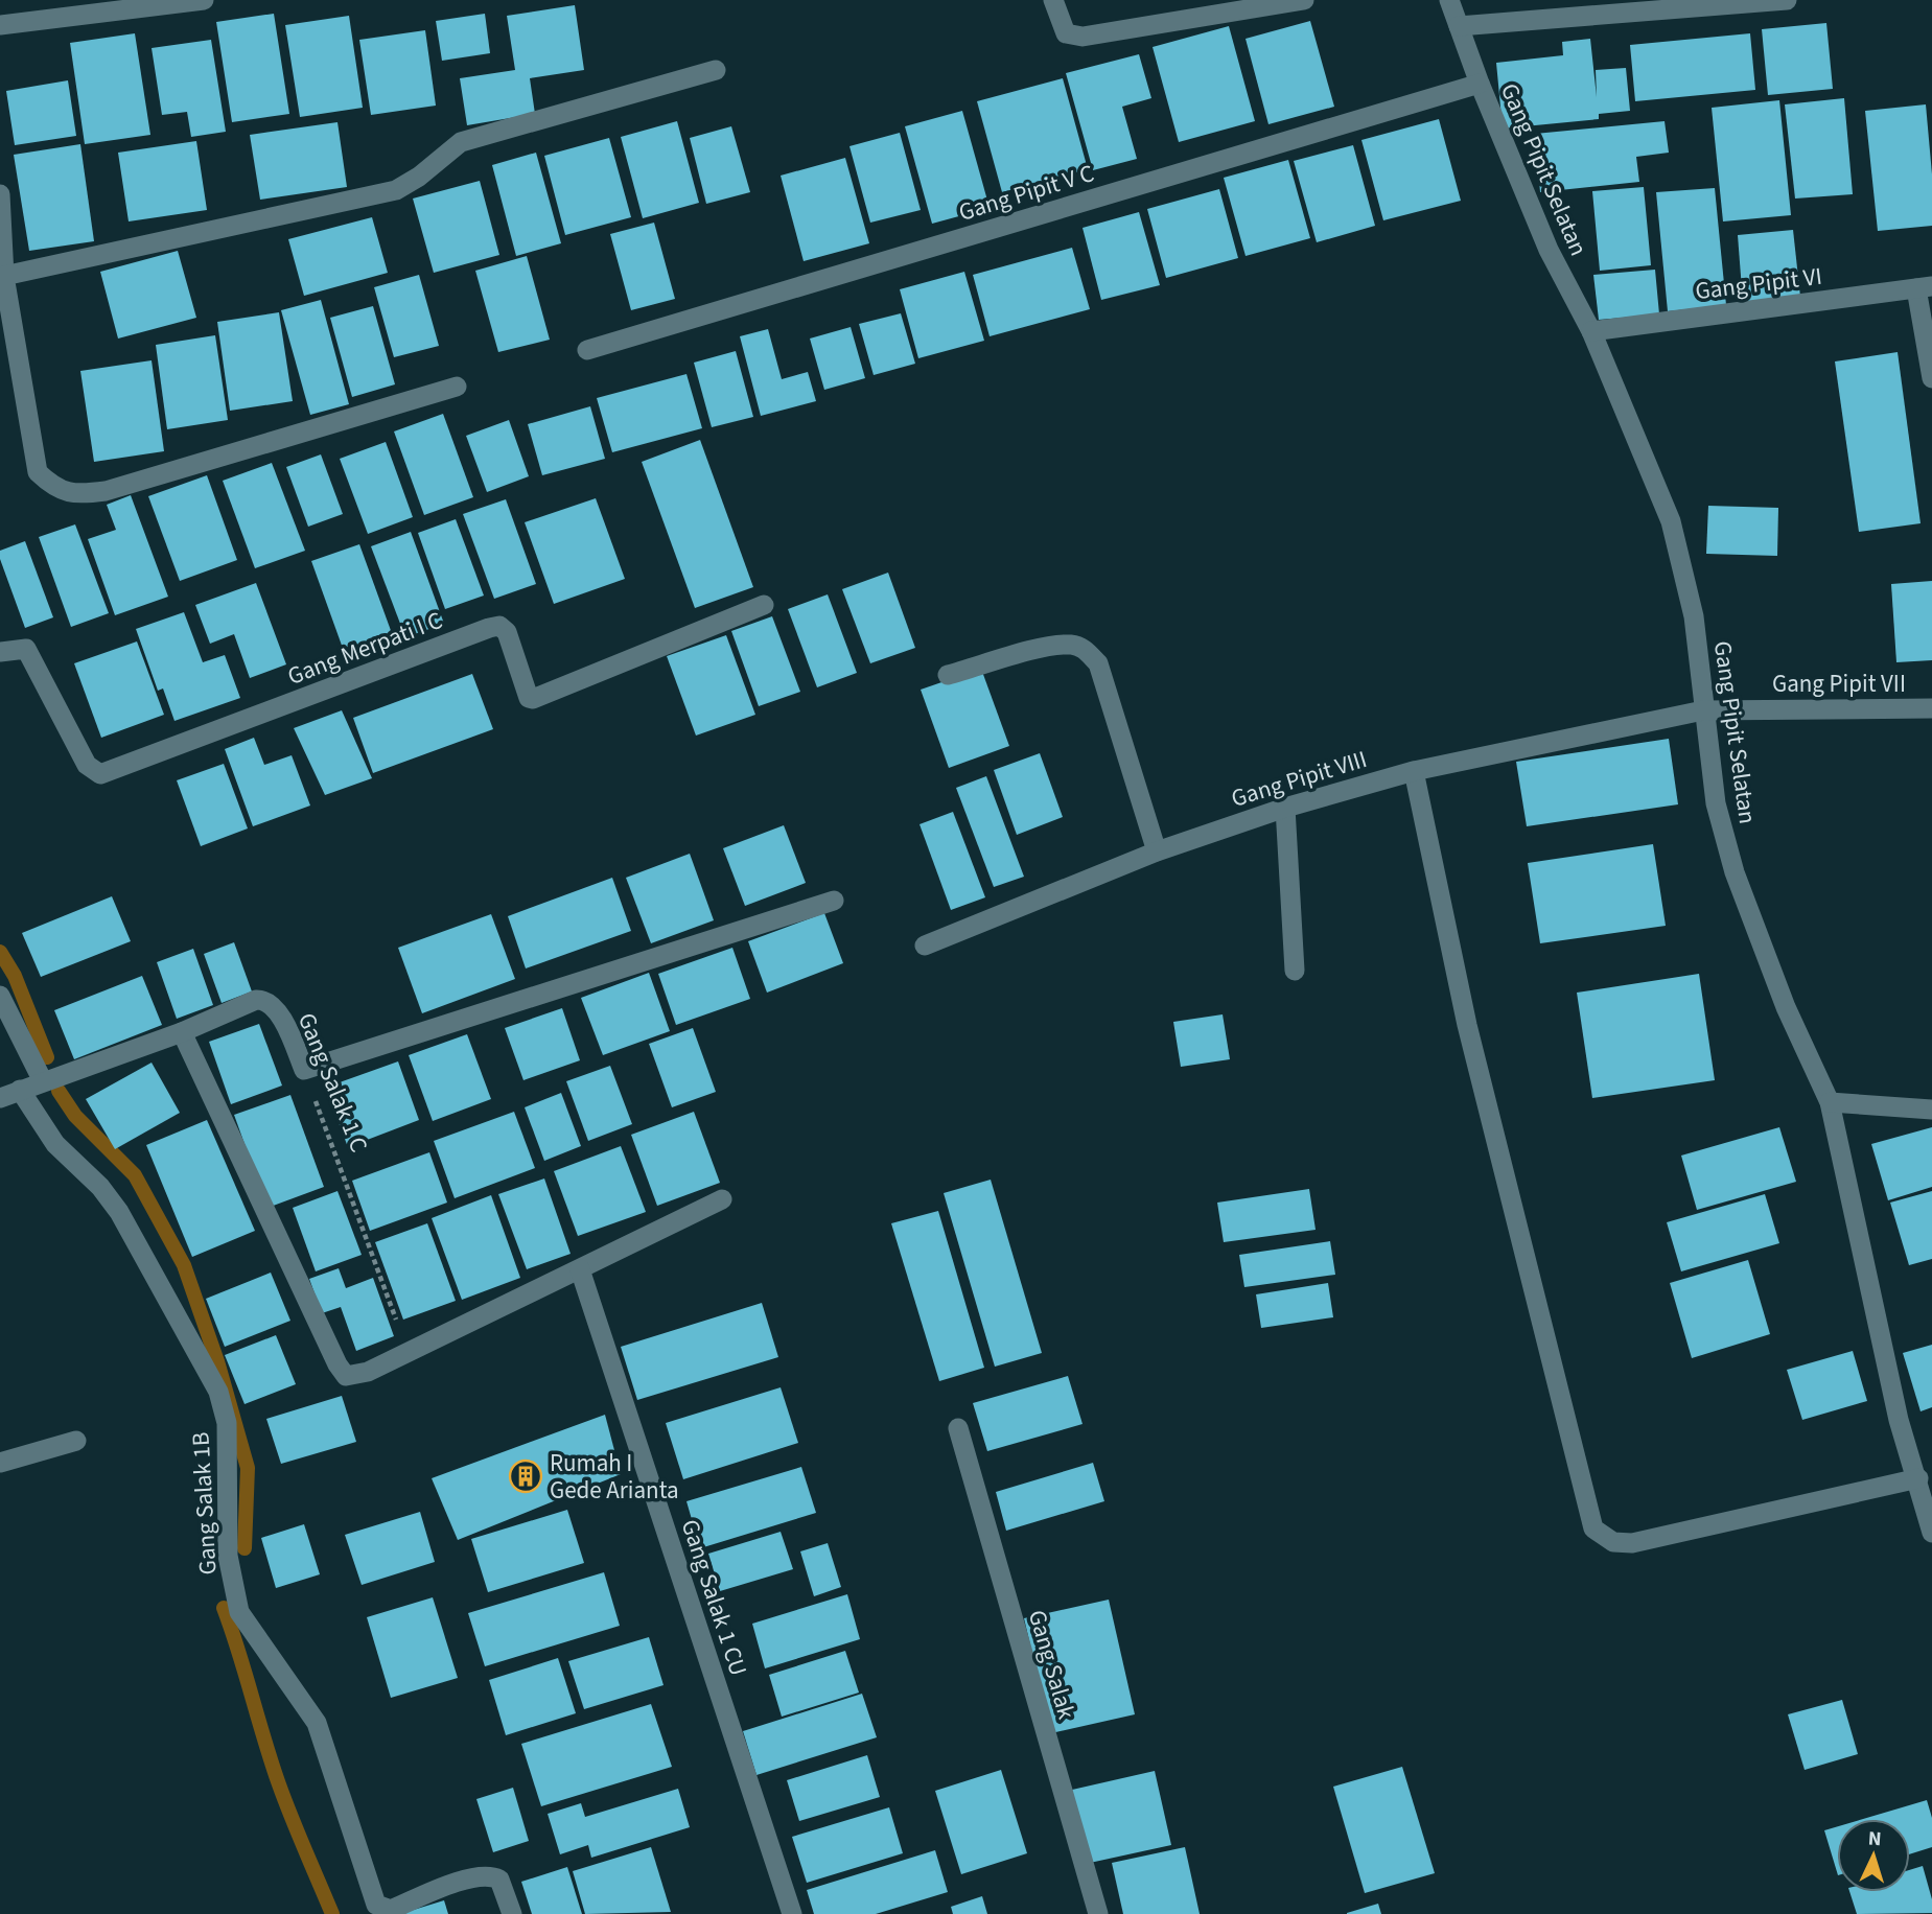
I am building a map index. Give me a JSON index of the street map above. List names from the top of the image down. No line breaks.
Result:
{"streets":{"street":["Gang Pipit Selatan","Gang Pipit V C","Gang Pipit VI","Gang Merpati I C","Gang Pipit VII","Gang Pipit VIII","Gang Salak 1 C","Gang Salak 1B","Gang Salak 1 CU","Gang Salak"]},"crossings":[["Gang Pipit Selatan","Gang Pipit V C"],["Gang Pipit Selatan","Gang Pipit VI"],["Gang Pipit Selatan","Gang Pipit VII"],["Gang Pipit Selatan","Gang Pipit VIII"],["Gang Pipit VII","Gang Pipit VIII"],["Gang Salak 1 C","Gang Salak 1B"]],"places":{"building":["Rumah I Gede Arianta"]},"north":"top"}
